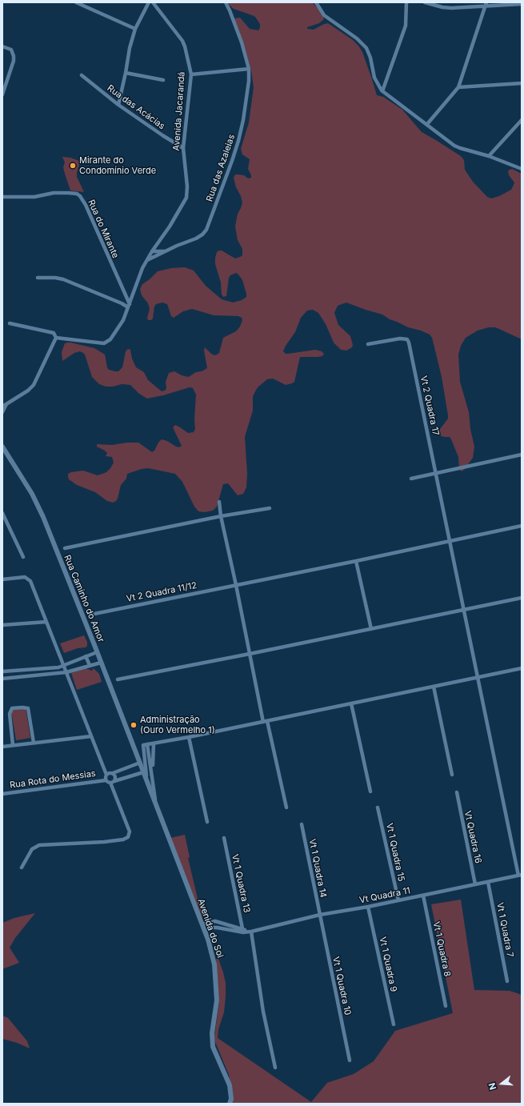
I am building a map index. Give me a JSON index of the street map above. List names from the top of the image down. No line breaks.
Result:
{"streets":{"street":["Rua das Acácias","Avenida Jacarandá","Rua das Azaleias","Rua do Mirante","Vt 2 Quadra 17","Vt 2 Quadra 11/12","Rua Caminho do Amor","Rua Rota do Messias","Vt Quadra 16","Vt 1 Quadra 15","Vt 1 Quadra 14","Vt 1 Quadra 13","Vt Quadra 11","Avenida do Sol","Vt 1 Quadra 7","Vt 1 Quadra 8","Vt 1 Quadra 9","Vt 1 Quadra 10"]},"crossings":[["Rua das Acácias","Avenida Jacarandá"],["Avenida Jacarandá","Rua das Azaleias"],["Avenida Jacarandá","Rua do Mirante"],["Vt 2 Quadra 17","Vt 2 Quadra 11/12"],["Vt 2 Quadra 17","Vt Quadra 11"],["Rua Caminho do Amor","Avenida do Sol"],["Vt Quadra 16","Vt Quadra 11"],["Vt 1 Quadra 15","Vt Quadra 11"],["Vt 1 Quadra 14","Vt Quadra 11"],["Vt 1 Quadra 14","Vt 1 Quadra 10"],["Vt 1 Quadra 13","Vt Quadra 11"],["Vt Quadra 11","Vt 1 Quadra 7"],["Vt Quadra 11","Vt 1 Quadra 8"],["Vt Quadra 11","Vt 1 Quadra 9"],["Vt Quadra 11","Vt 1 Quadra 10"]],"places":["Mirante do Condomínio Verde","Administração (Ouro Vermelho 1)"],"north":"left"}
